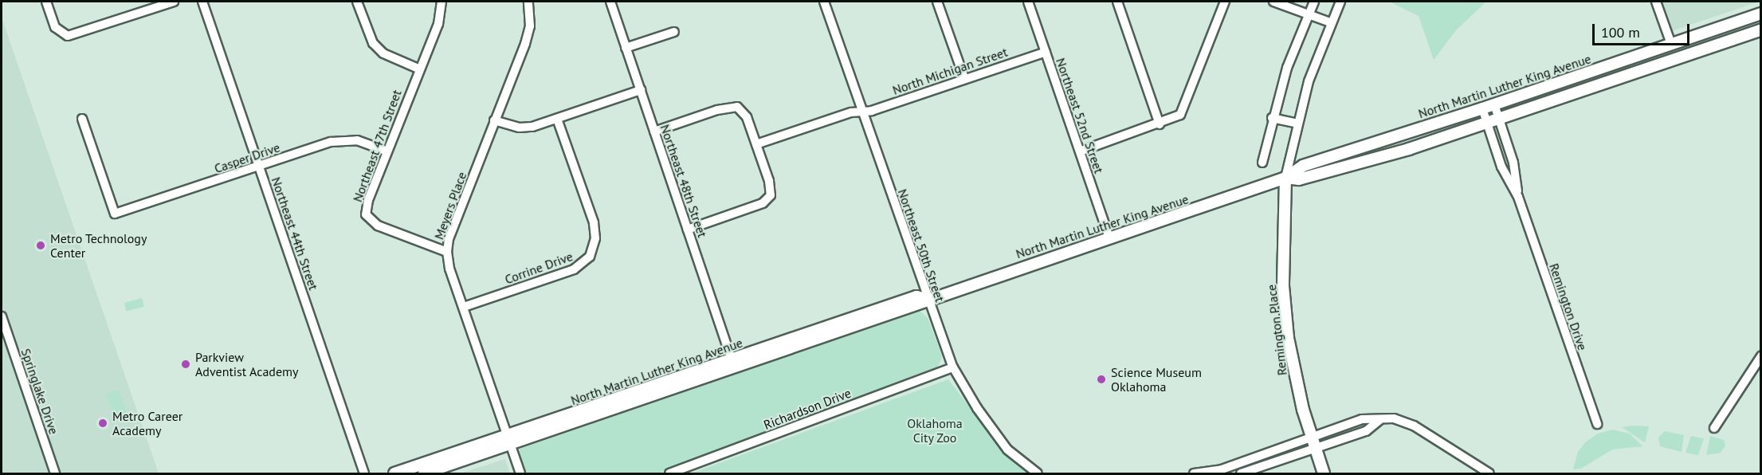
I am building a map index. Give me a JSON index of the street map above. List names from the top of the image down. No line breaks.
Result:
{"streets":{"main road":["North Martin Luther King Avenue","Remington Place"],"street":["North Michigan Street","Northeast 52nd Street","Northeast 47th Street","Casper Drive","Northeast 48th Street","Meyers Place","Northeast 44th Street","Northeast 50th Street","Corrine Drive","Remington Drive","Springlake Drive","Richardson Drive"]},"crossings":[["North Michigan Street","Northeast 52nd Street"],["North Michigan Street","Northeast 50th Street"],["North Martin Luther King Avenue","Northeast 52nd Street"],["North Martin Luther King Avenue","Northeast 48th Street"],["North Martin Luther King Avenue","Meyers Place"],["North Martin Luther King Avenue","Northeast 50th Street"],["North Martin Luther King Avenue","Remington Drive"],["North Martin Luther King Avenue","Remington Place"],["Northeast 47th Street","Casper Drive"],["Northeast 47th Street","Meyers Place"],["Casper Drive","Northeast 44th Street"],["Meyers Place","Corrine Drive"],["Northeast 50th Street","Richardson Drive"]],"parks":["Oklahoma City Zoo"],"places":["Metro Technology Center","Parkview Adventist Academy","Science Museum Oklahoma","Metro Career Academy"],"scale_bar":"100 m"}
